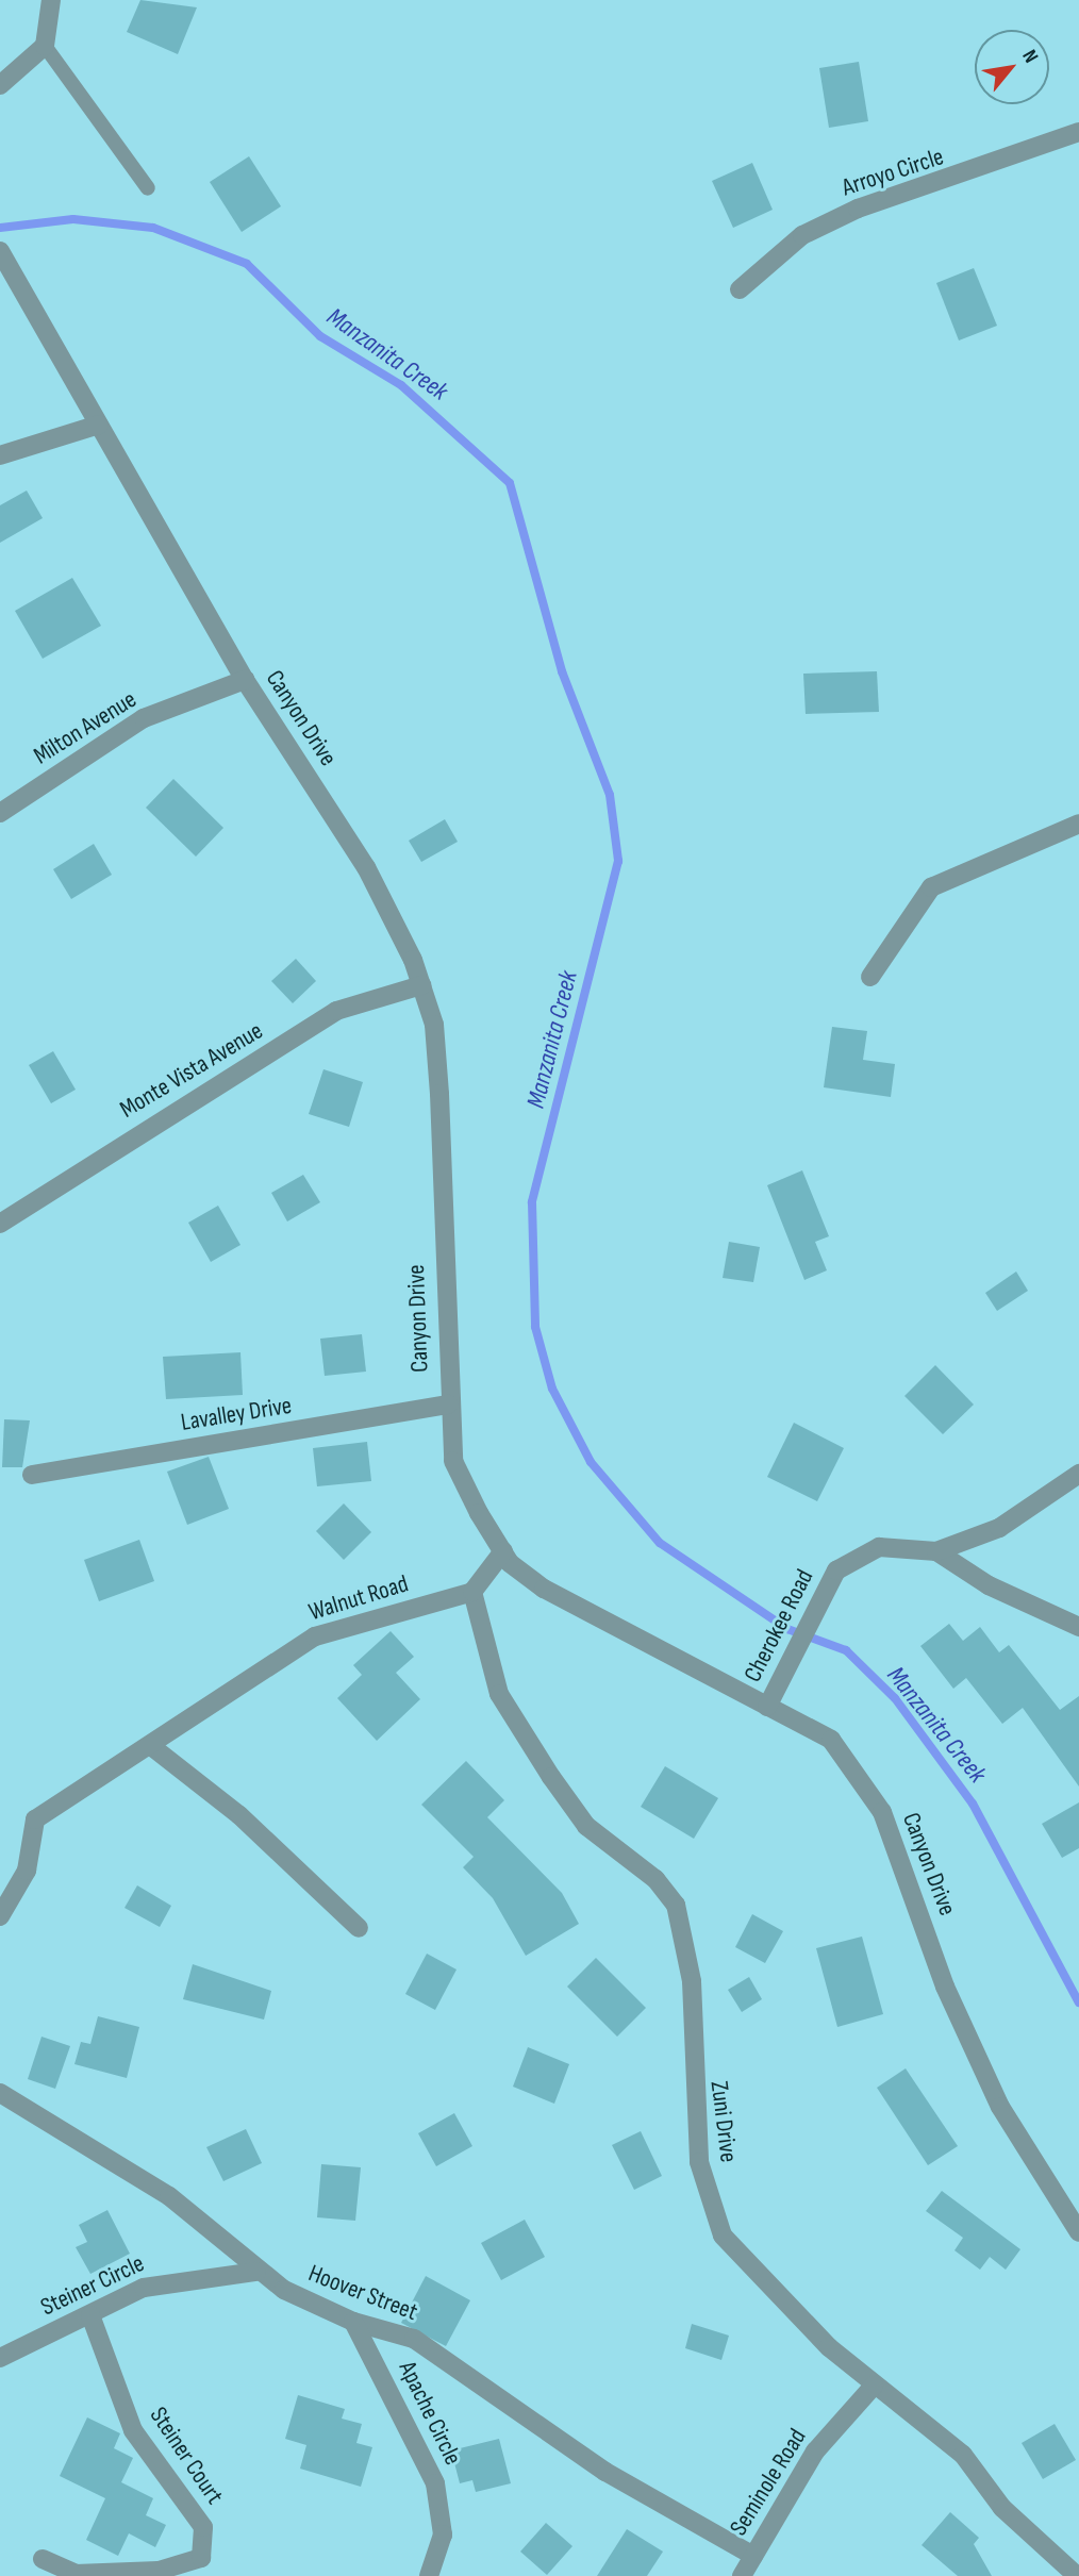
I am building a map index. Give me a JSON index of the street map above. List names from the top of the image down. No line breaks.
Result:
{"streets":{"street":["Arroyo Circle","Canyon Drive","Milton Avenue","Monte Vista Avenue","Lavalley Drive","Walnut Road","Cherokee Road","Zuni Drive","Steiner Circle","Hoover Street","Apache Circle","Steiner Court","Seminole Road"]},"crossings":[["Canyon Drive","Milton Avenue"],["Canyon Drive","Monte Vista Avenue"],["Canyon Drive","Lavalley Drive"],["Canyon Drive","Cherokee Road"],["Walnut Road","Zuni Drive"],["Zuni Drive","Seminole Road"],["Steiner Circle","Hoover Street"],["Steiner Circle","Steiner Court"],["Hoover Street","Apache Circle"],["Hoover Street","Seminole Road"]],"water":["Manzanita Creek"],"north":"top right"}
